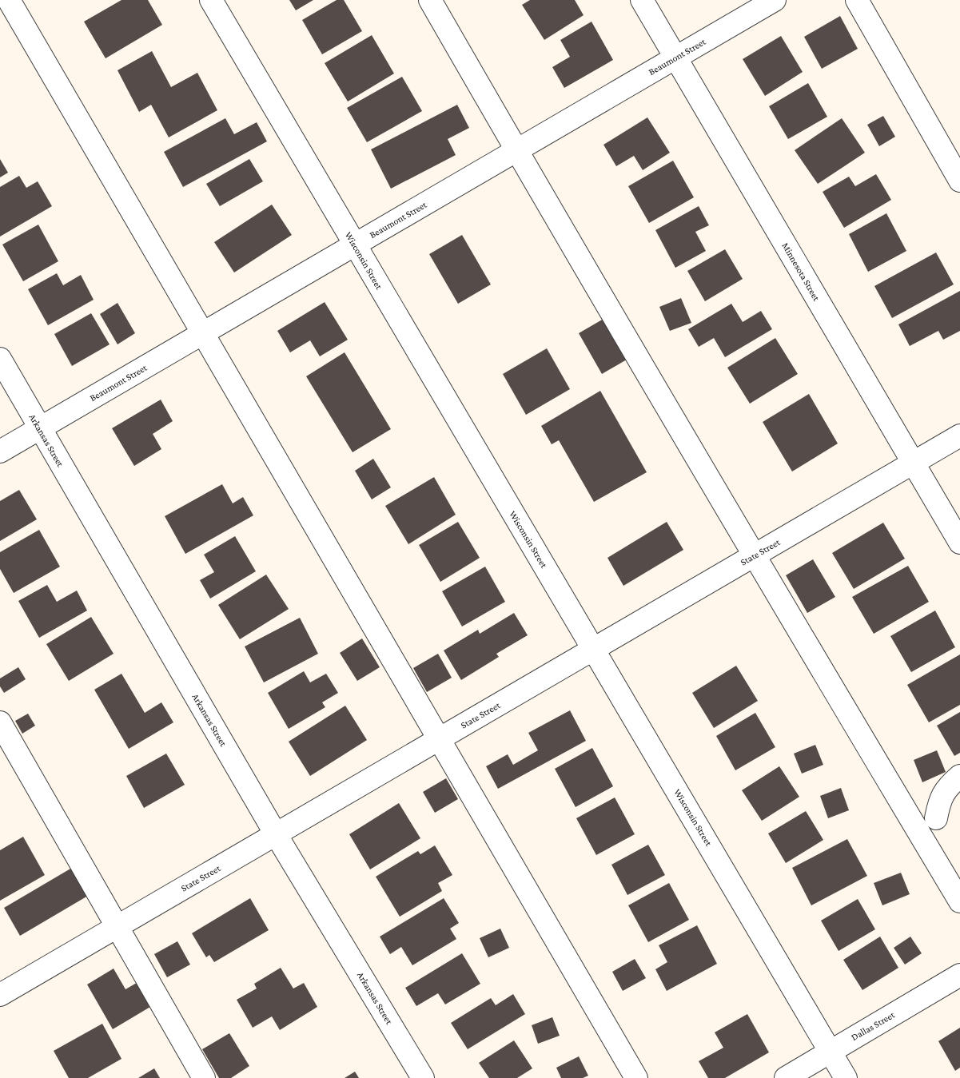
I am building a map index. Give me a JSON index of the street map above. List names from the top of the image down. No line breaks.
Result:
{"streets":{"street":["Beaumont Street","Wisconsin Street","Minnesota Street","Arkansas Street","State Street","Dallas Street"]},"crossings":[["Beaumont Street","Wisconsin Street"],["Beaumont Street","Minnesota Street"],["Beaumont Street","Arkansas Street"],["Wisconsin Street","State Street"],["Wisconsin Street","Dallas Street"],["Minnesota Street","State Street"],["Arkansas Street","State Street"]]}
